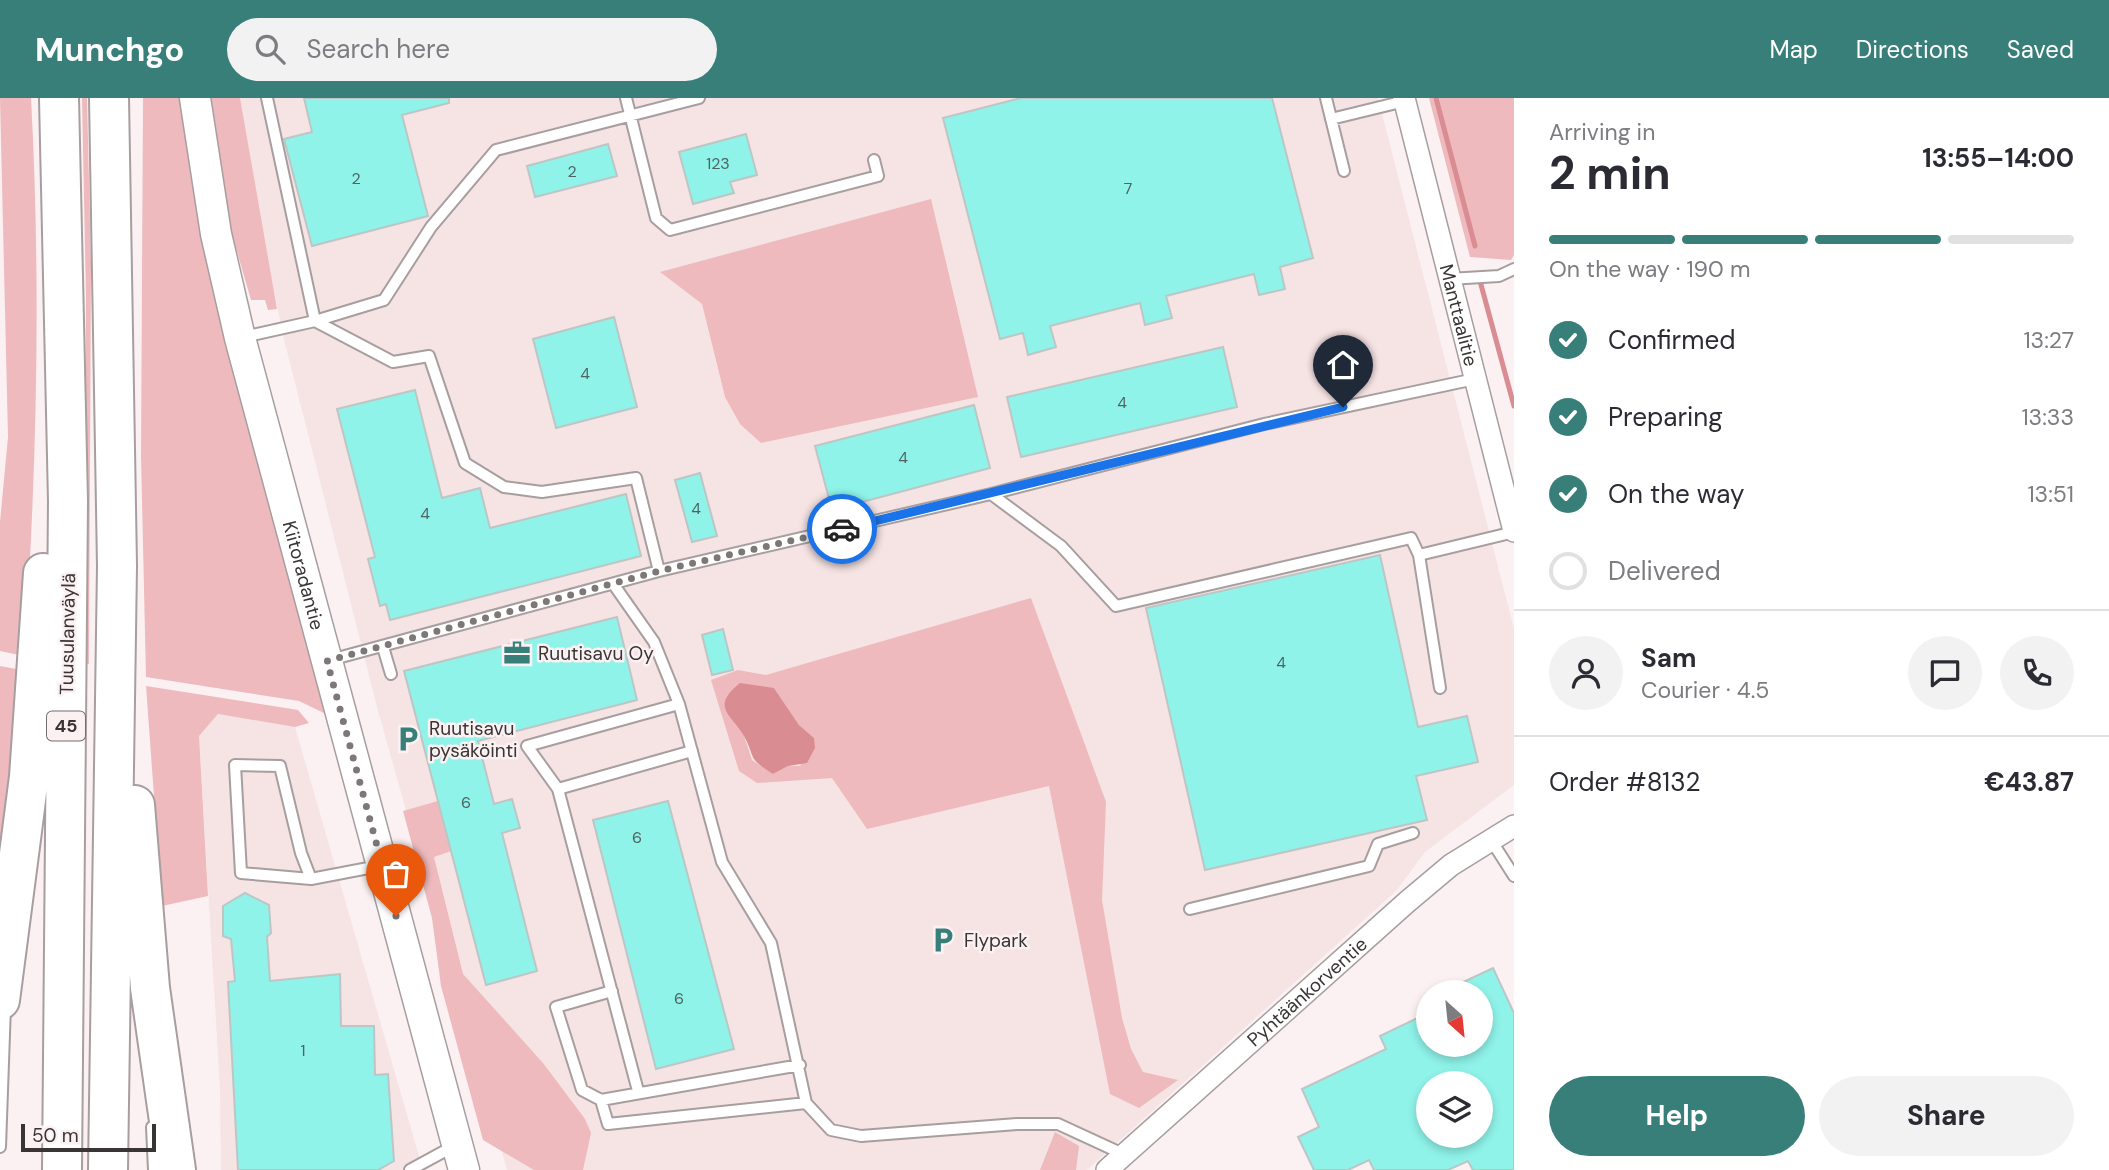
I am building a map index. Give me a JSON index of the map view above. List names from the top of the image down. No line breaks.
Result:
{"streets":{"highway":["Tuusulanväylä","45"],"main road":["Kiitoradantie"],"street":["Manttaalitie","Pyhtäänkorventie"]},"places":{"office":["Ruutisavu Oy"],"parking":["Ruutisavu pysäköinti","Flypark"]},"house_numbers":["123","2","2","7","4","4","4","4","4","4","6","6","6","1"],"scale_bar":"50 m","north":"bottom right","page":{"header":"Munchgo","search":"Search here","nav":["Map","Directions","Saved"],"heading":["2 min","Arriving in","13:55–14:00"],"panel":["Sam","Courier · 4.5","Order #8132","€43.87"],"bar":"On the way · 190 m","list":[["Confirmed","13:27"],["Preparing","13:33"],["On the way","13:51"],"Delivered"],"buttons":["Help","Share"],"scale":"50 m"}}
